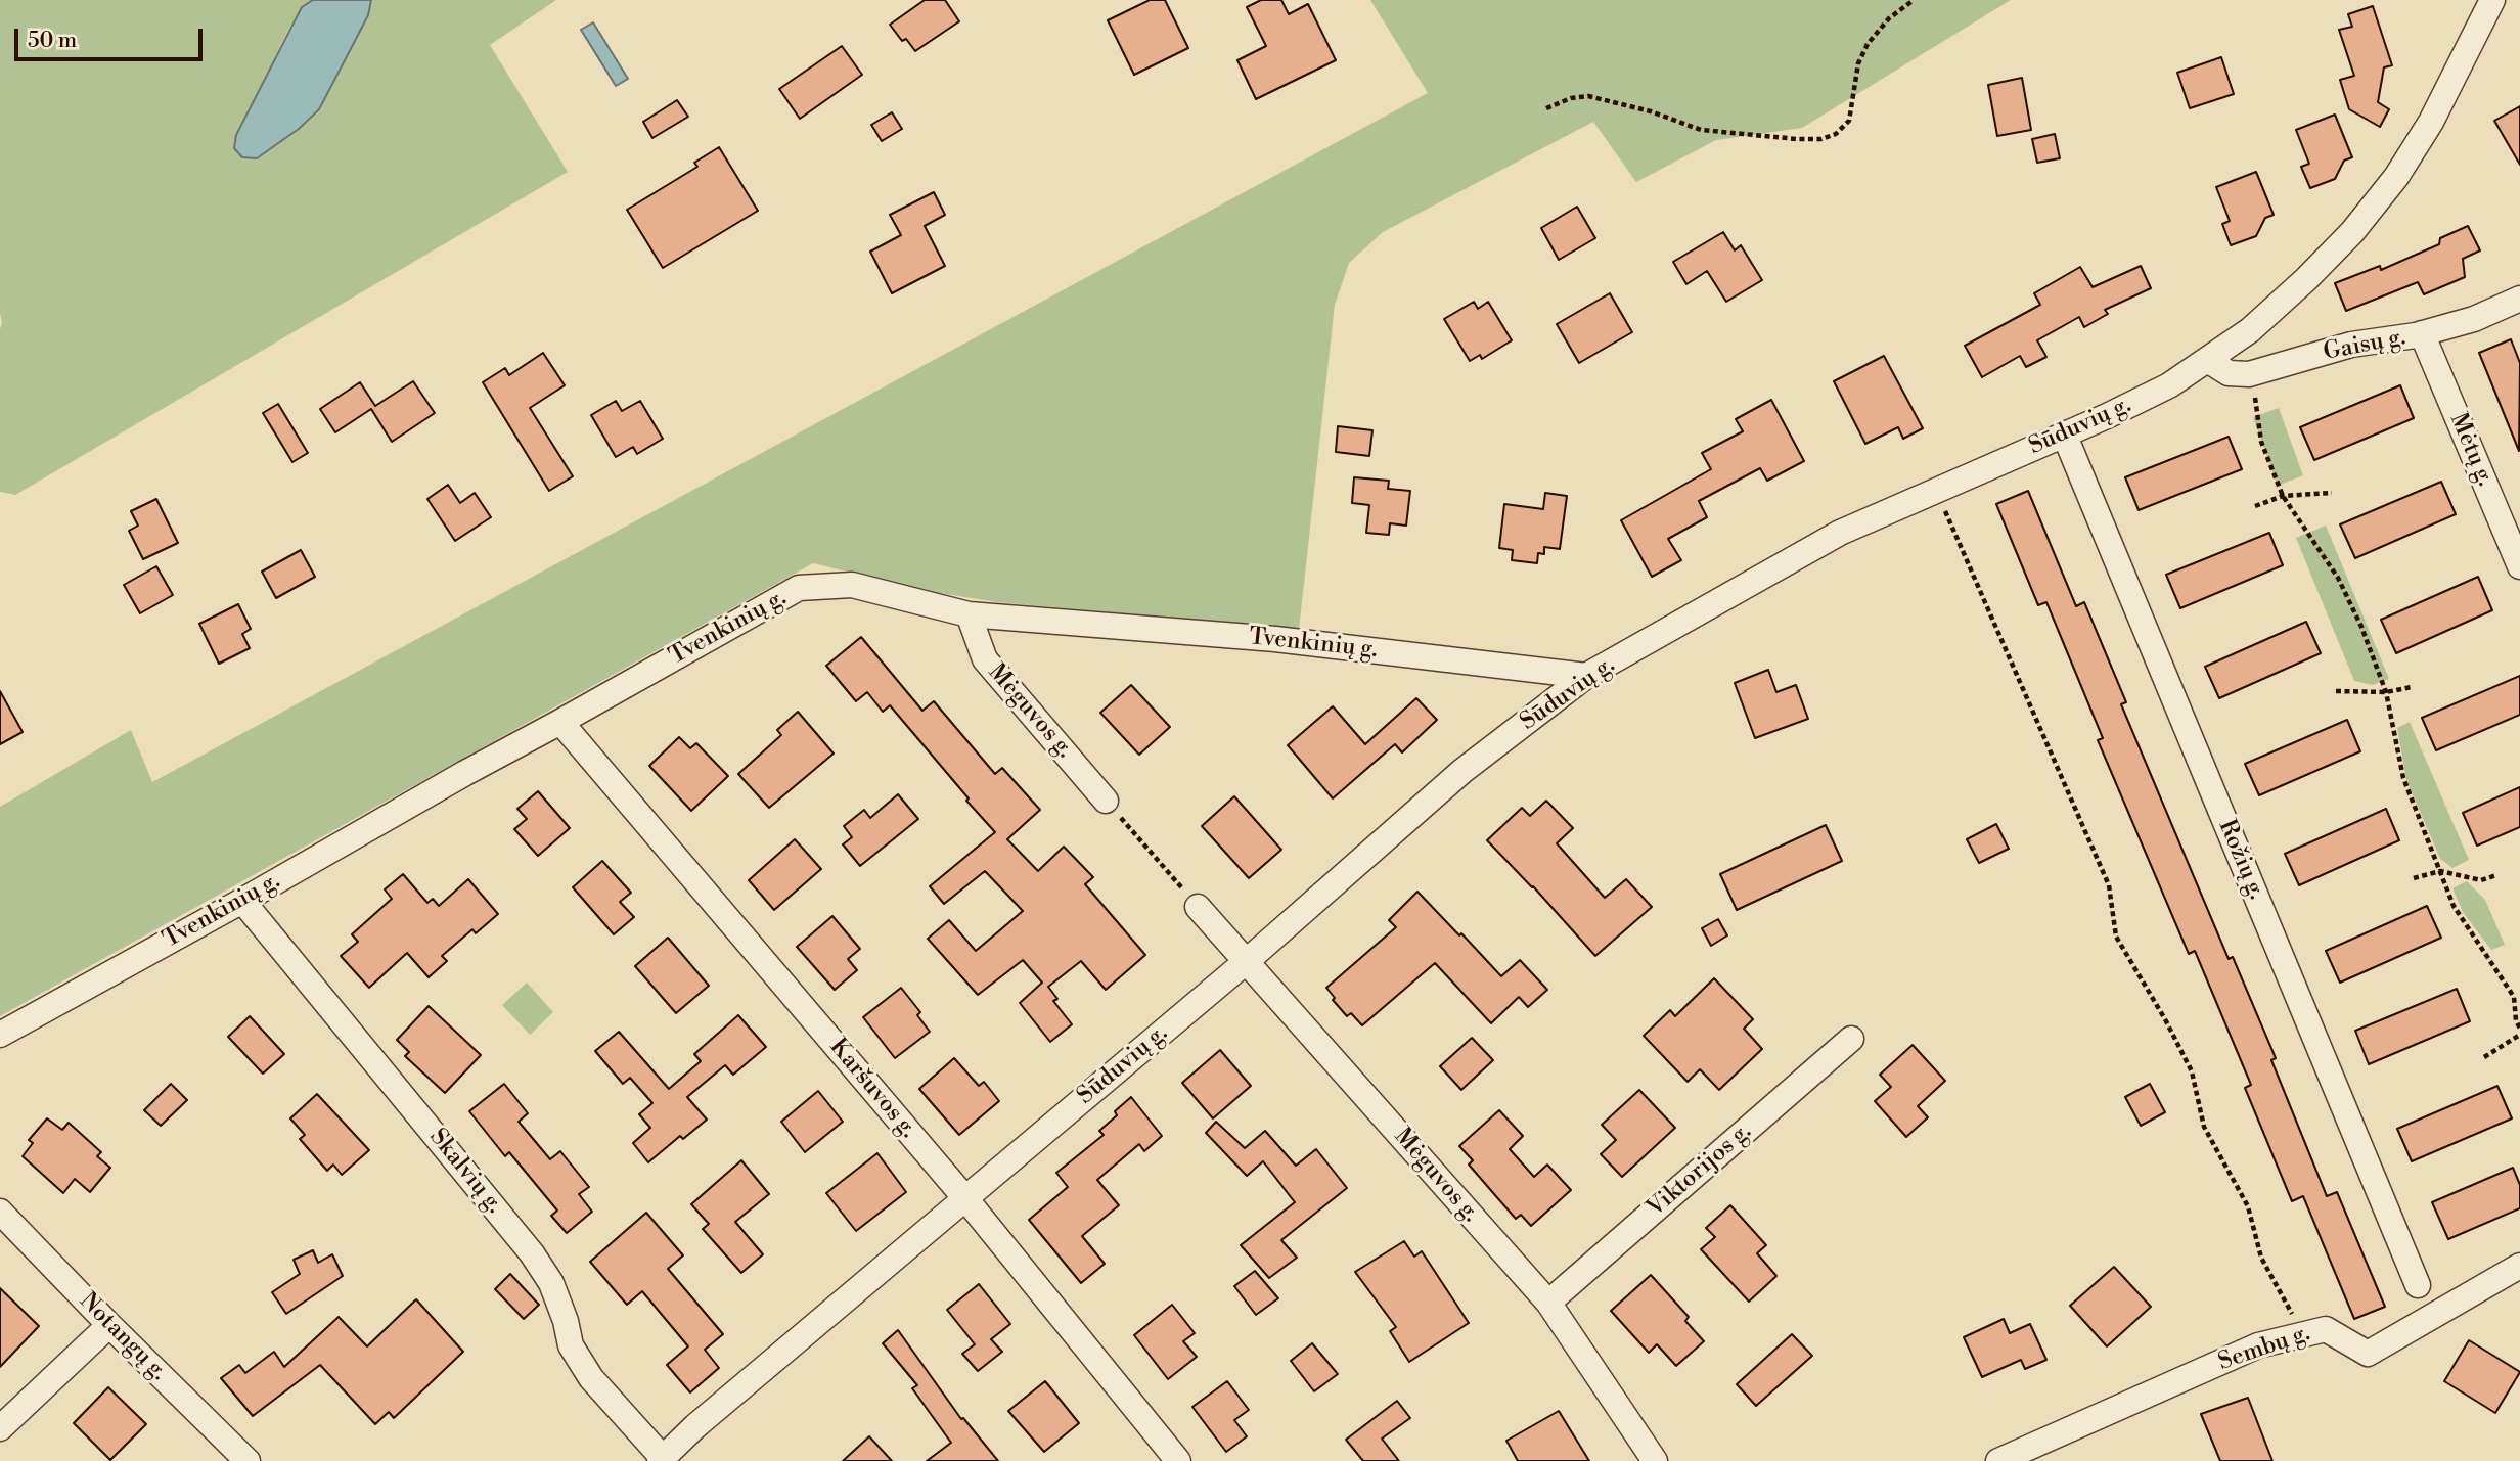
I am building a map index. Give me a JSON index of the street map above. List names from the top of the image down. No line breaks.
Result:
{"streets":{"street":["Gaisų g.","Sūduvių g.","Mėtų g.","Tvenkinių g.","Mėguvos g.","Rožių g.","Karšuvos g.","Viktorijos g.","Skalvių g.","Notangų g.","Sembų g."]},"crossings":[["Gaisų g.","Sūduvių g."],["Gaisų g.","Mėtų g."],["Sūduvių g.","Tvenkinių g."],["Sūduvių g.","Mėguvos g."],["Sūduvių g.","Rožių g."],["Sūduvių g.","Karšuvos g."],["Sūduvių g.","Skalvių g."],["Tvenkinių g.","Mėguvos g."],["Tvenkinių g.","Karšuvos g."],["Tvenkinių g.","Skalvių g."],["Mėguvos g.","Viktorijos g."]],"scale_bar":"50 m"}
